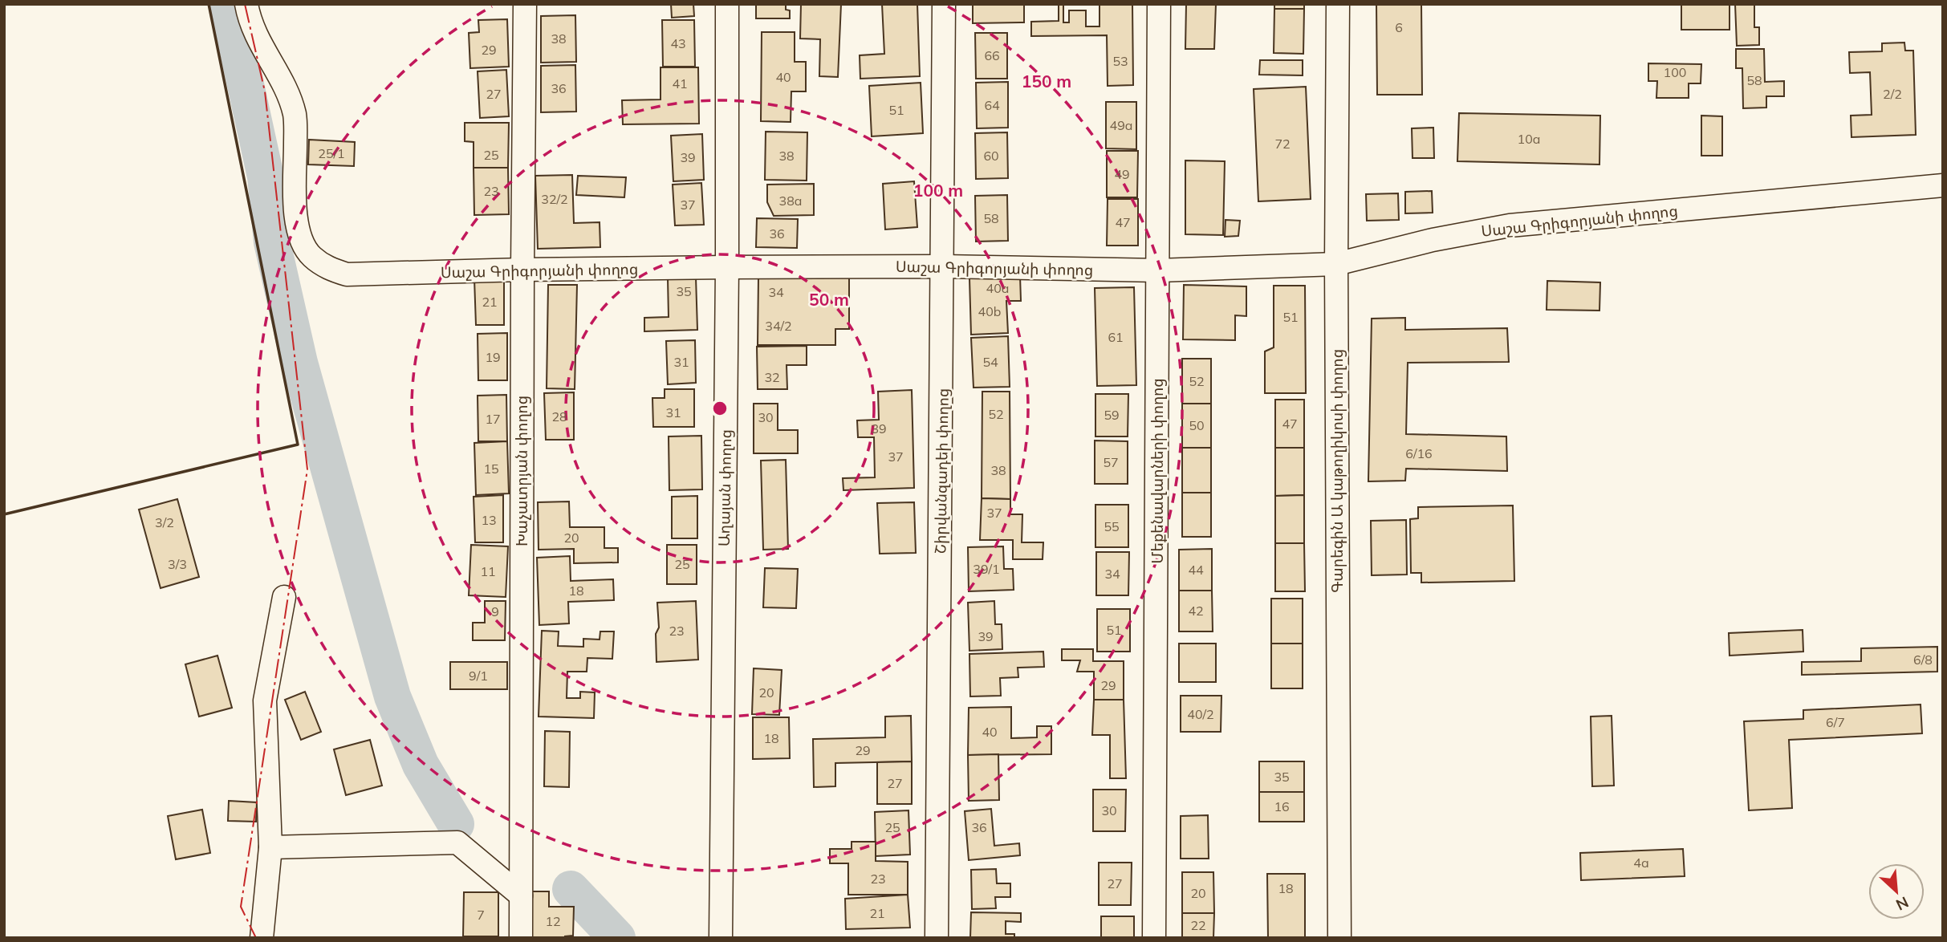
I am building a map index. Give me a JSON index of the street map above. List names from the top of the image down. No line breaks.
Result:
{"streets":{"street":["Սաշա Գրիգորյանի փողոց","Խաչատրյան փողոց","Շիրվանզադեի փողոց","Մեքենավարների փողոց","Գարեգին Ա կաթողիկոսի փողոց","Աղայան փողոց"]},"crossings":[["Սաշա Գրիգորյանի փողոց","Խաչատրյան փողոց"],["Սաշա Գրիգորյանի փողոց","Շիրվանզադեի փողոց"],["Սաշա Գրիգորյանի փողոց","Մեքենավարների փողոց"],["Սաշա Գրիգորյանի փողոց","Գարեգին Ա կաթողիկոսի փողոց"],["Սաշա Գրիգորյանի փողոց","Աղայան փողոց"]],"house_numbers":["6","38","43","29","66","53","100","40","58","41","36","27","2/2","64","51","49a","10a","72","25/1","25","38","60","39","49","23","32/2","38a","37","58","47","36","40a","35","34","21","40b","51","34/2","61","19","31","54","32","52","31","52","59","28","30","17","47","50","39","6/16","37","57","15","38","37","13","3/2","55","20","3/3","25","39/1","44","11","34","18","42","9","51","23","39","6/8","9/1","29","20","40/2","6/7","40","18","29","35","27","16","30","25","36","4а","23","27","18","20","21","7","12","22"],"north":"bottom right","rings":["150 m","100 m","50 m"]}
